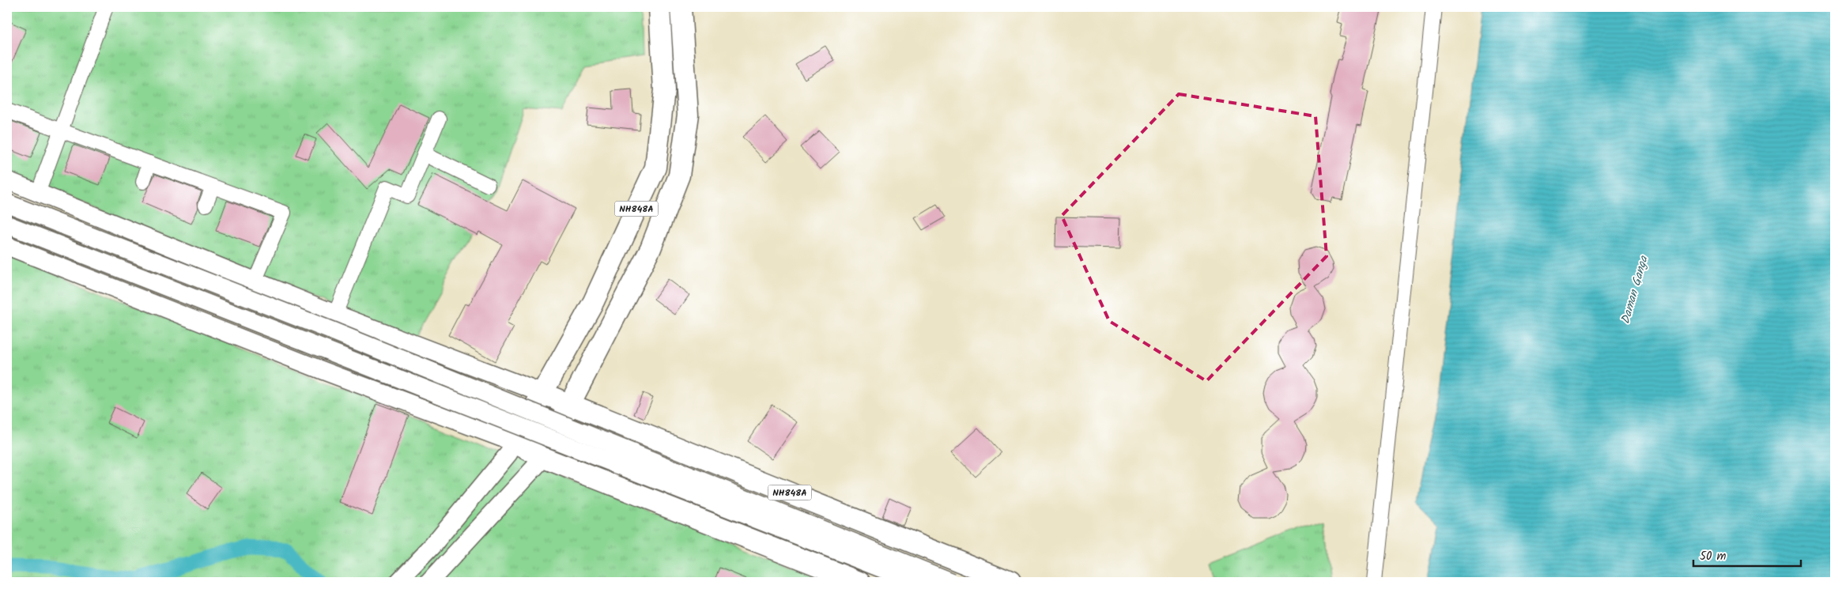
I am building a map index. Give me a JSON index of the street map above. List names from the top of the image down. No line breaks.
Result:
{"streets":{"highway":["NH848A"]},"water":["Daman Ganga"],"scale_bar":"50 m"}
